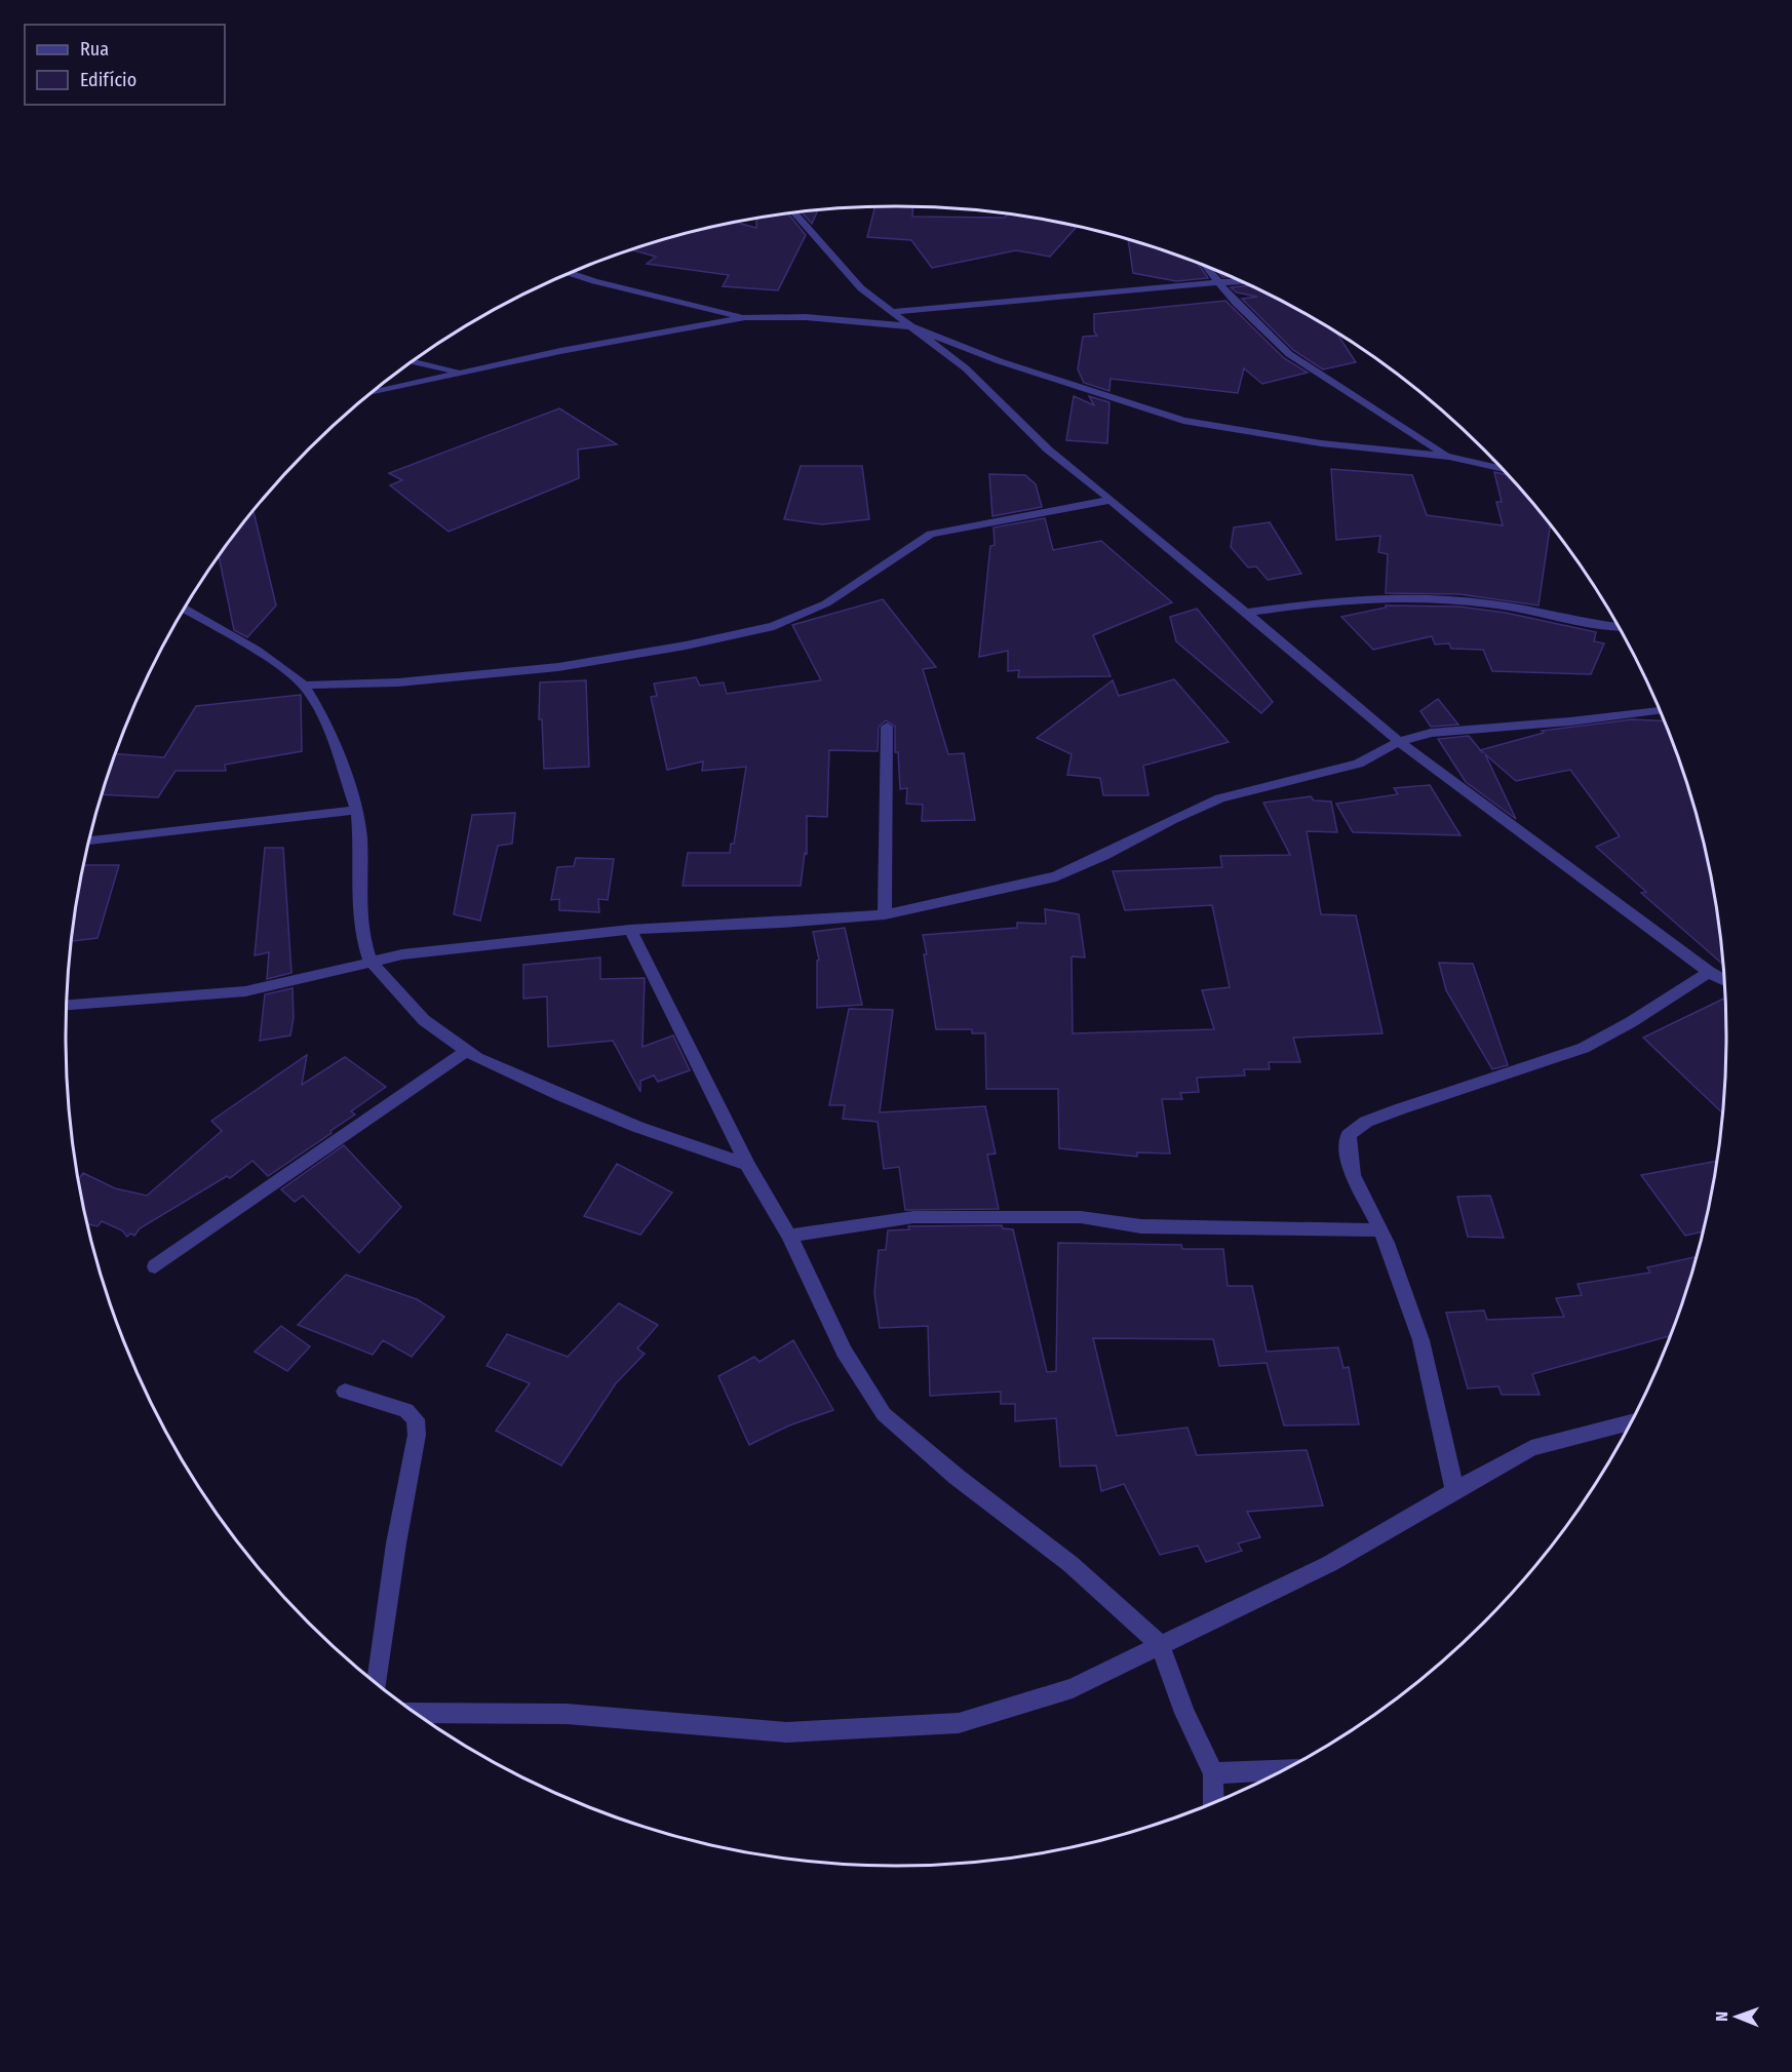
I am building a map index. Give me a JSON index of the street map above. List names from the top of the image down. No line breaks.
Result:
{"legend":["Rua","Edifício"],"north":"left"}
